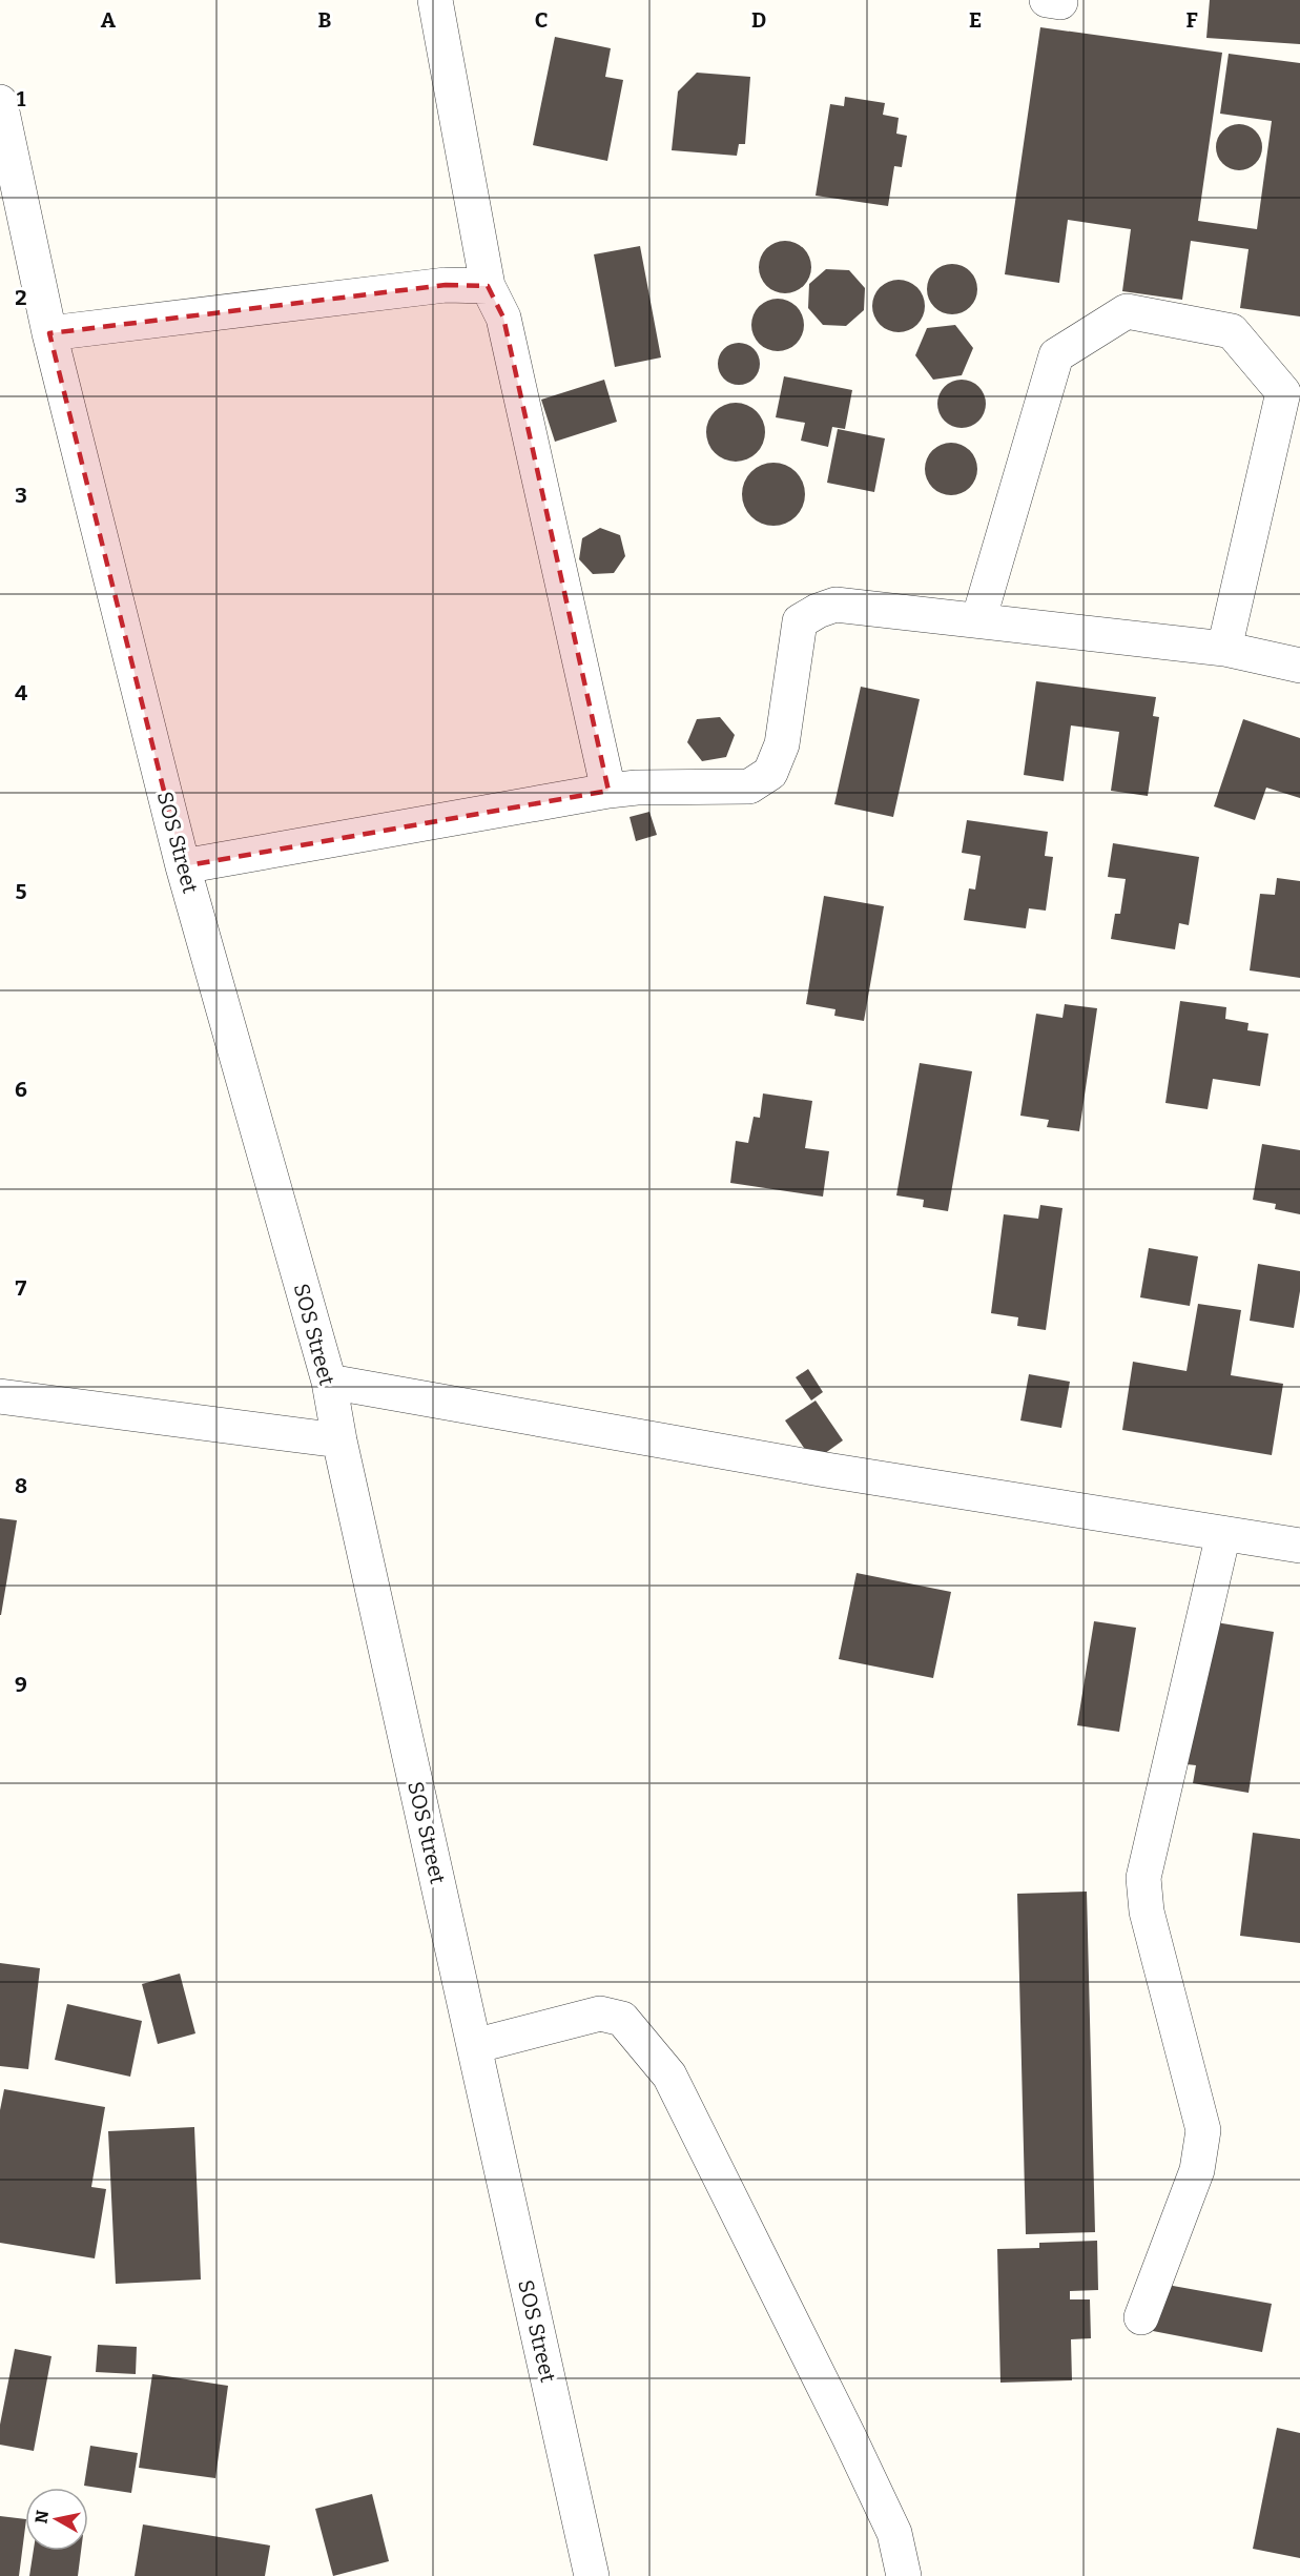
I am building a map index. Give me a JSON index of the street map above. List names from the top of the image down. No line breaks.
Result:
{"streets":{"street":["SOS Street"]},"north":"left","grid":{"columns":["A","B","C","D","E","F"],"rows":["1","2","3","4","5","6","7","8","9"]}}
